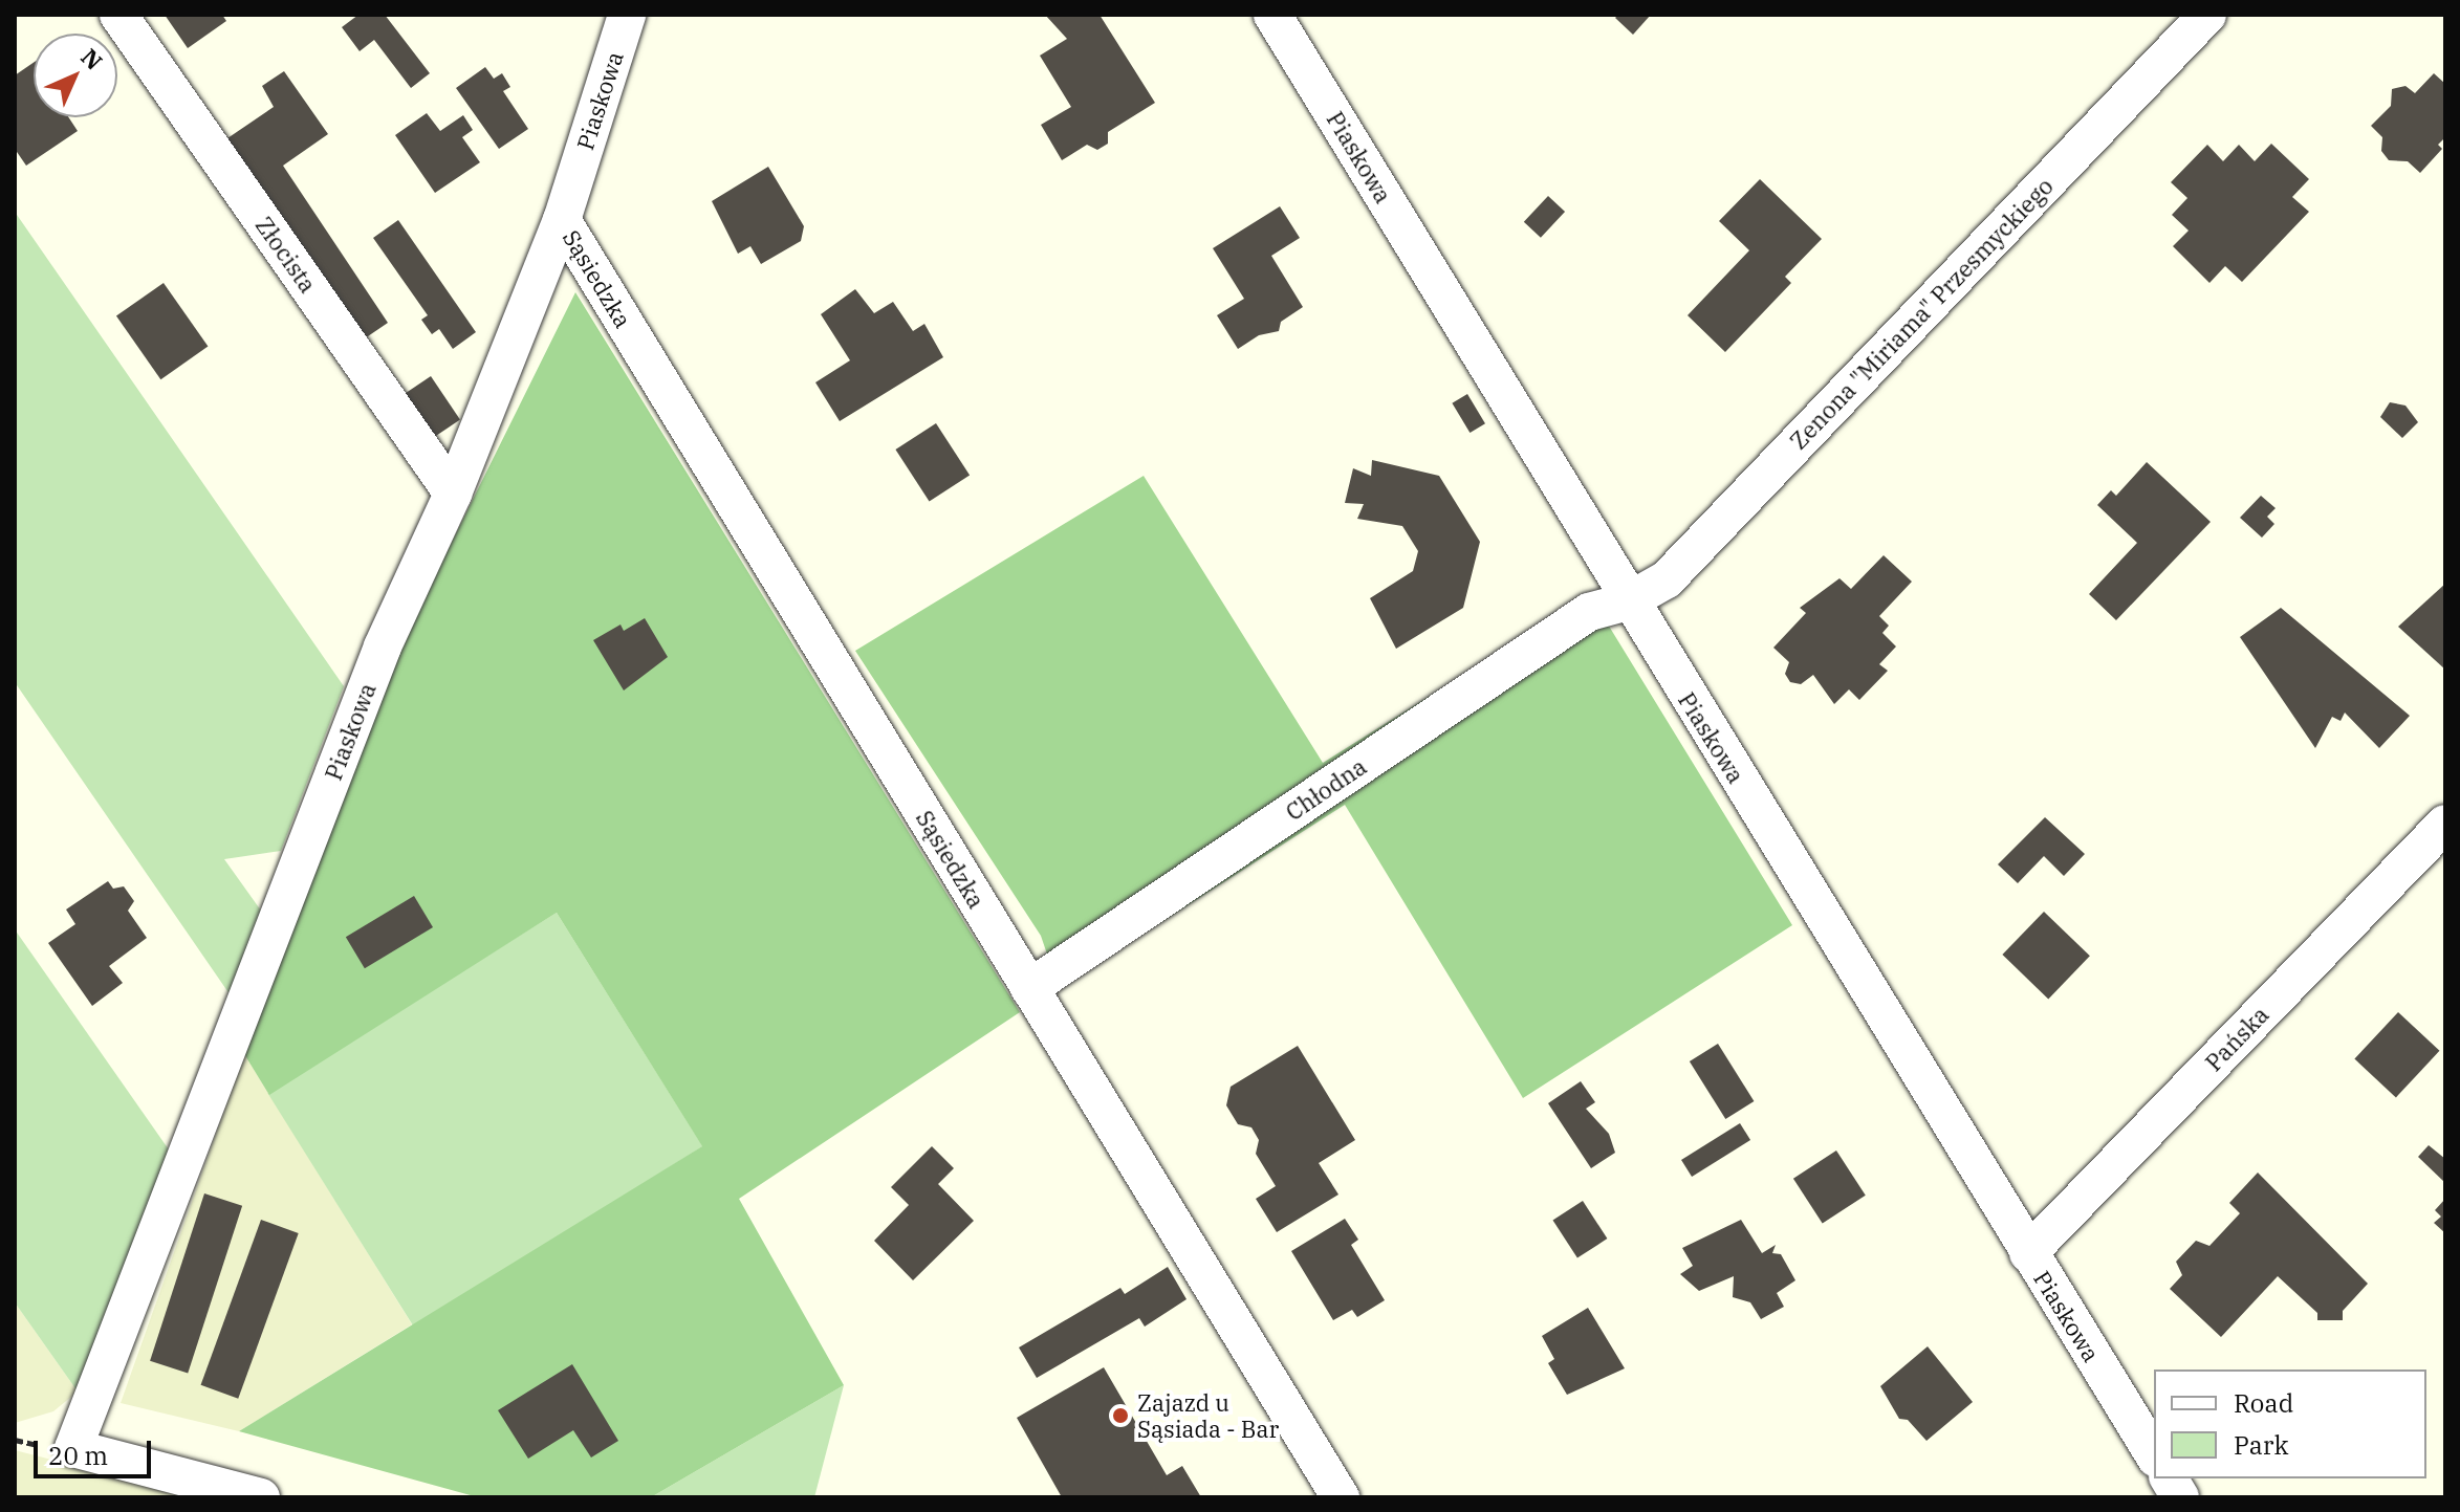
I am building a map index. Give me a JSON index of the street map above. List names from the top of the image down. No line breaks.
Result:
{"streets":{"street":["Piaskowa","Złocista","Sąsiedzka","Zenona \"Miriama\" Przesmyckiego","Chłodna","Pańska"]},"crossings":[["Piaskowa","Złocista"],["Piaskowa","Sąsiedzka"],["Piaskowa","Zenona \"Miriama\" Przesmyckiego"],["Piaskowa","Chłodna"],["Piaskowa","Pańska"],["Sąsiedzka","Chłodna"],["Zenona \"Miriama\" Przesmyckiego","Chłodna"]],"places":["Zajazd u Sąsiada - Bar"],"legend":["Road","Park"],"scale_bar":"20 m","north":"top right"}
